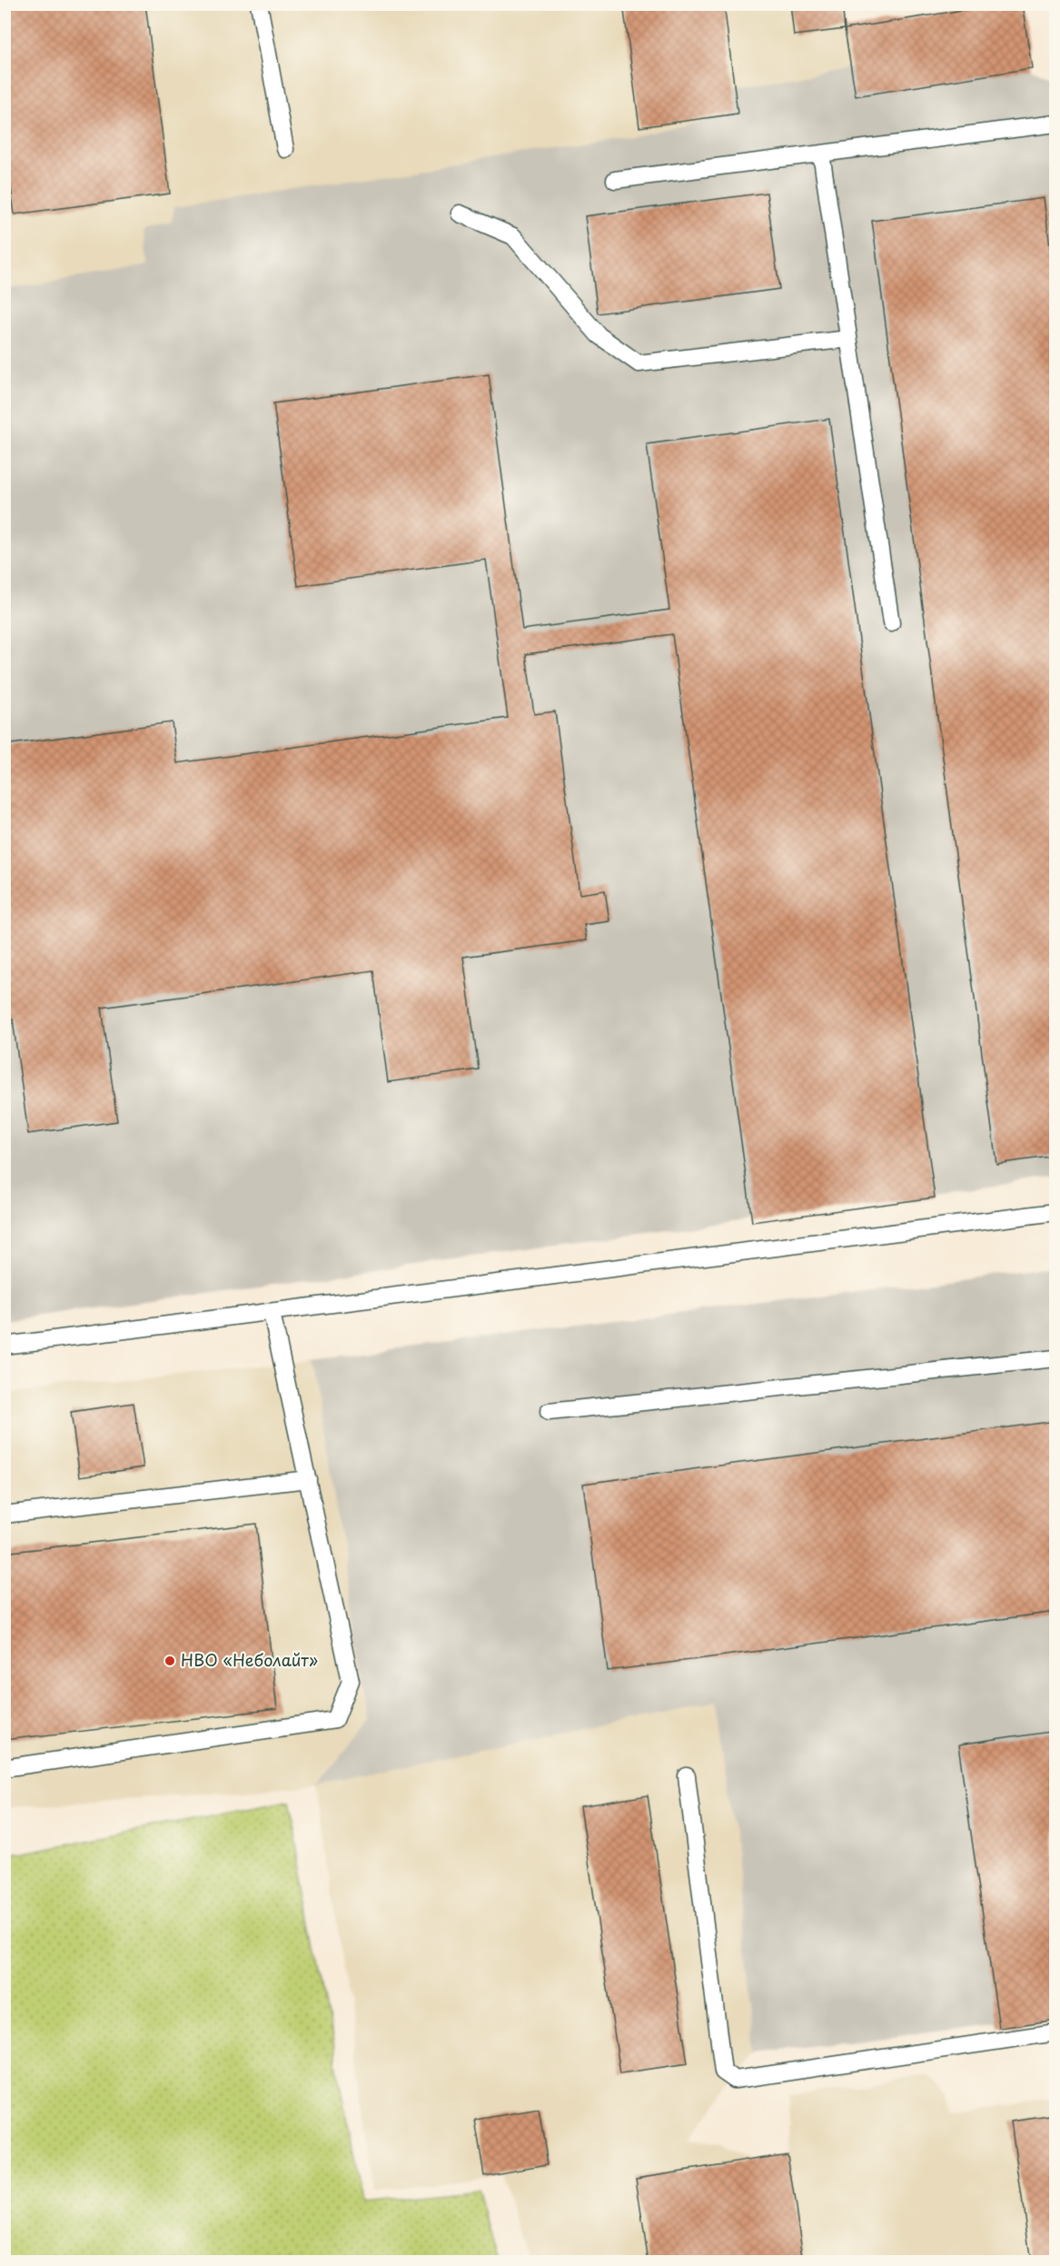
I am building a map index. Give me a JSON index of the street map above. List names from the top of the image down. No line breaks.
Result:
{"places":["НВО «Неболайт»"]}
